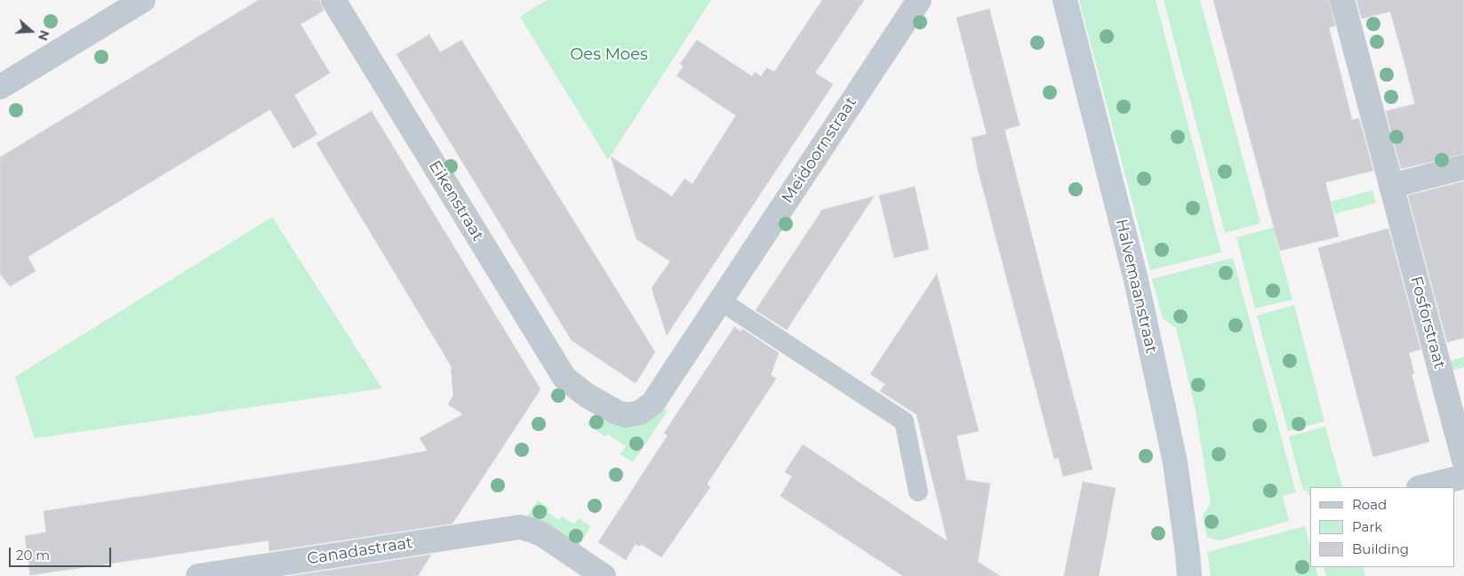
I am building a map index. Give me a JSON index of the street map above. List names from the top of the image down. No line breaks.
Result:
{"streets":{"street":["Meidoornstraat","Eikenstraat","Halvemaanstraat","Fosforstraat","Canadastraat"]},"crossings":[["Meidoornstraat","Eikenstraat"]],"parks":["Oes Moes"],"legend":["Road","Park","Building"],"scale_bar":"20 m","north":"right"}
